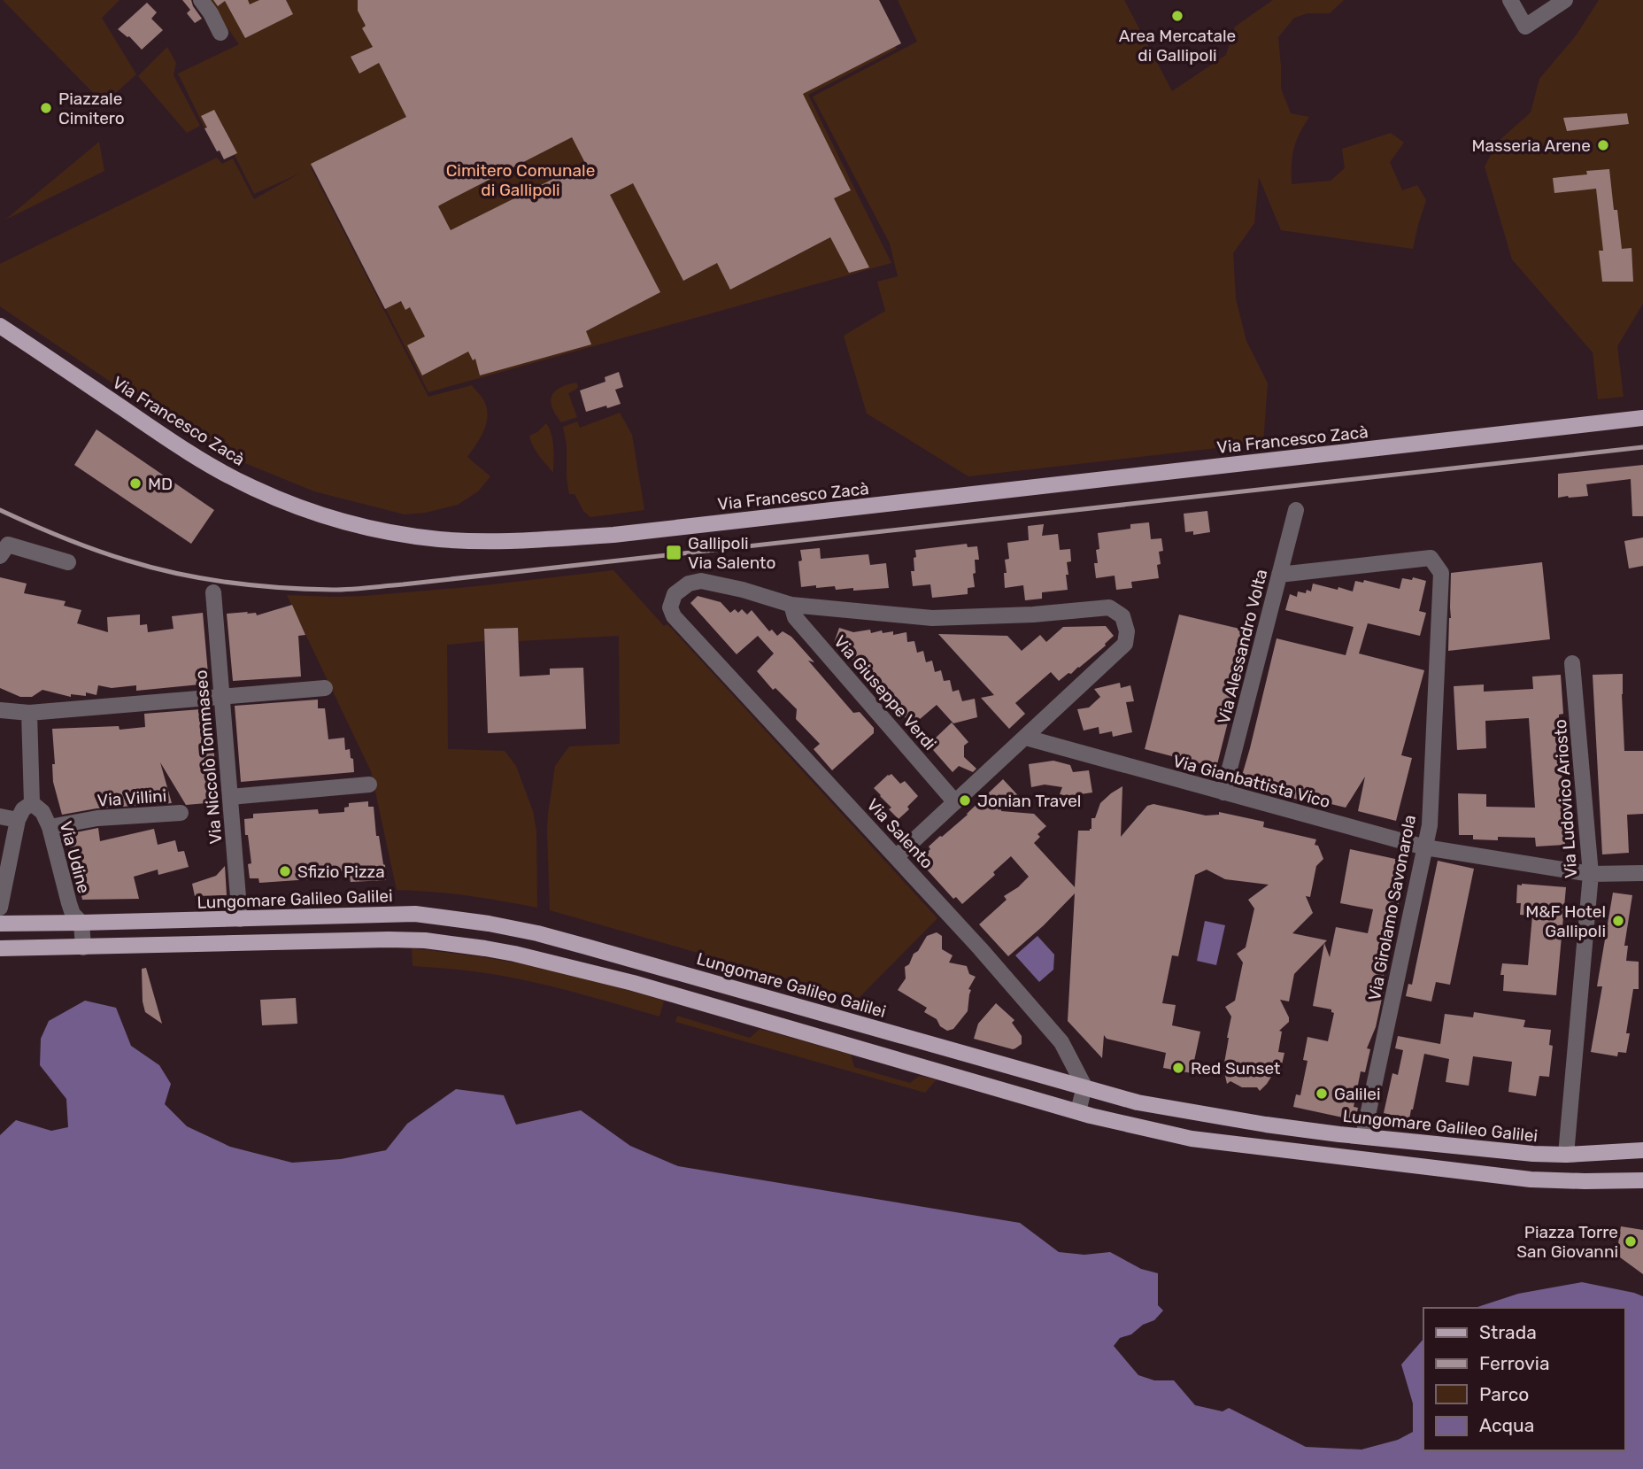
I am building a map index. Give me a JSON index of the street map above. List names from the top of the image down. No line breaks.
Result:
{"streets":{"main road":["Via Francesco Zacà","Lungomare Galileo Galilei"],"street":["Via Alessandro Volta","Via Giuseppe Verdi","Via Niccolò Tommaseo","Via Gianbattista Vico","Via Villini","Via Ludovico Ariosto","Via Salento","Via Udine","Via Girolamo Savonarola"]},"crossings":[["Via Alessandro Volta","Via Gianbattista Vico"],["Via Alessandro Volta","Via Girolamo Savonarola"],["Via Giuseppe Verdi","Via Salento"],["Via Niccolò Tommaseo","Lungomare Galileo Galilei"],["Via Gianbattista Vico","Via Ludovico Ariosto"],["Via Gianbattista Vico","Via Girolamo Savonarola"],["Via Villini","Via Udine"],["Via Ludovico Ariosto","Lungomare Galileo Galilei"],["Via Salento","Lungomare Galileo Galilei"],["Via Udine","Lungomare Galileo Galilei"],["Lungomare Galileo Galilei","Via Girolamo Savonarola"]],"parks":["Cimitero Comunale di Gallipoli"],"places":{"other":["Area Mercatale di Gallipoli","Piazzale Cimitero","Masseria Arene","MD","Jonian Travel","Sfizio Pizza","M&F Hotel Gallipoli","Red Sunset","Galilei","Piazza Torre San Giovanni"],"transit":["Gallipoli Via Salento"]},"legend":["Strada","Ferrovia","Parco","Acqua"]}
